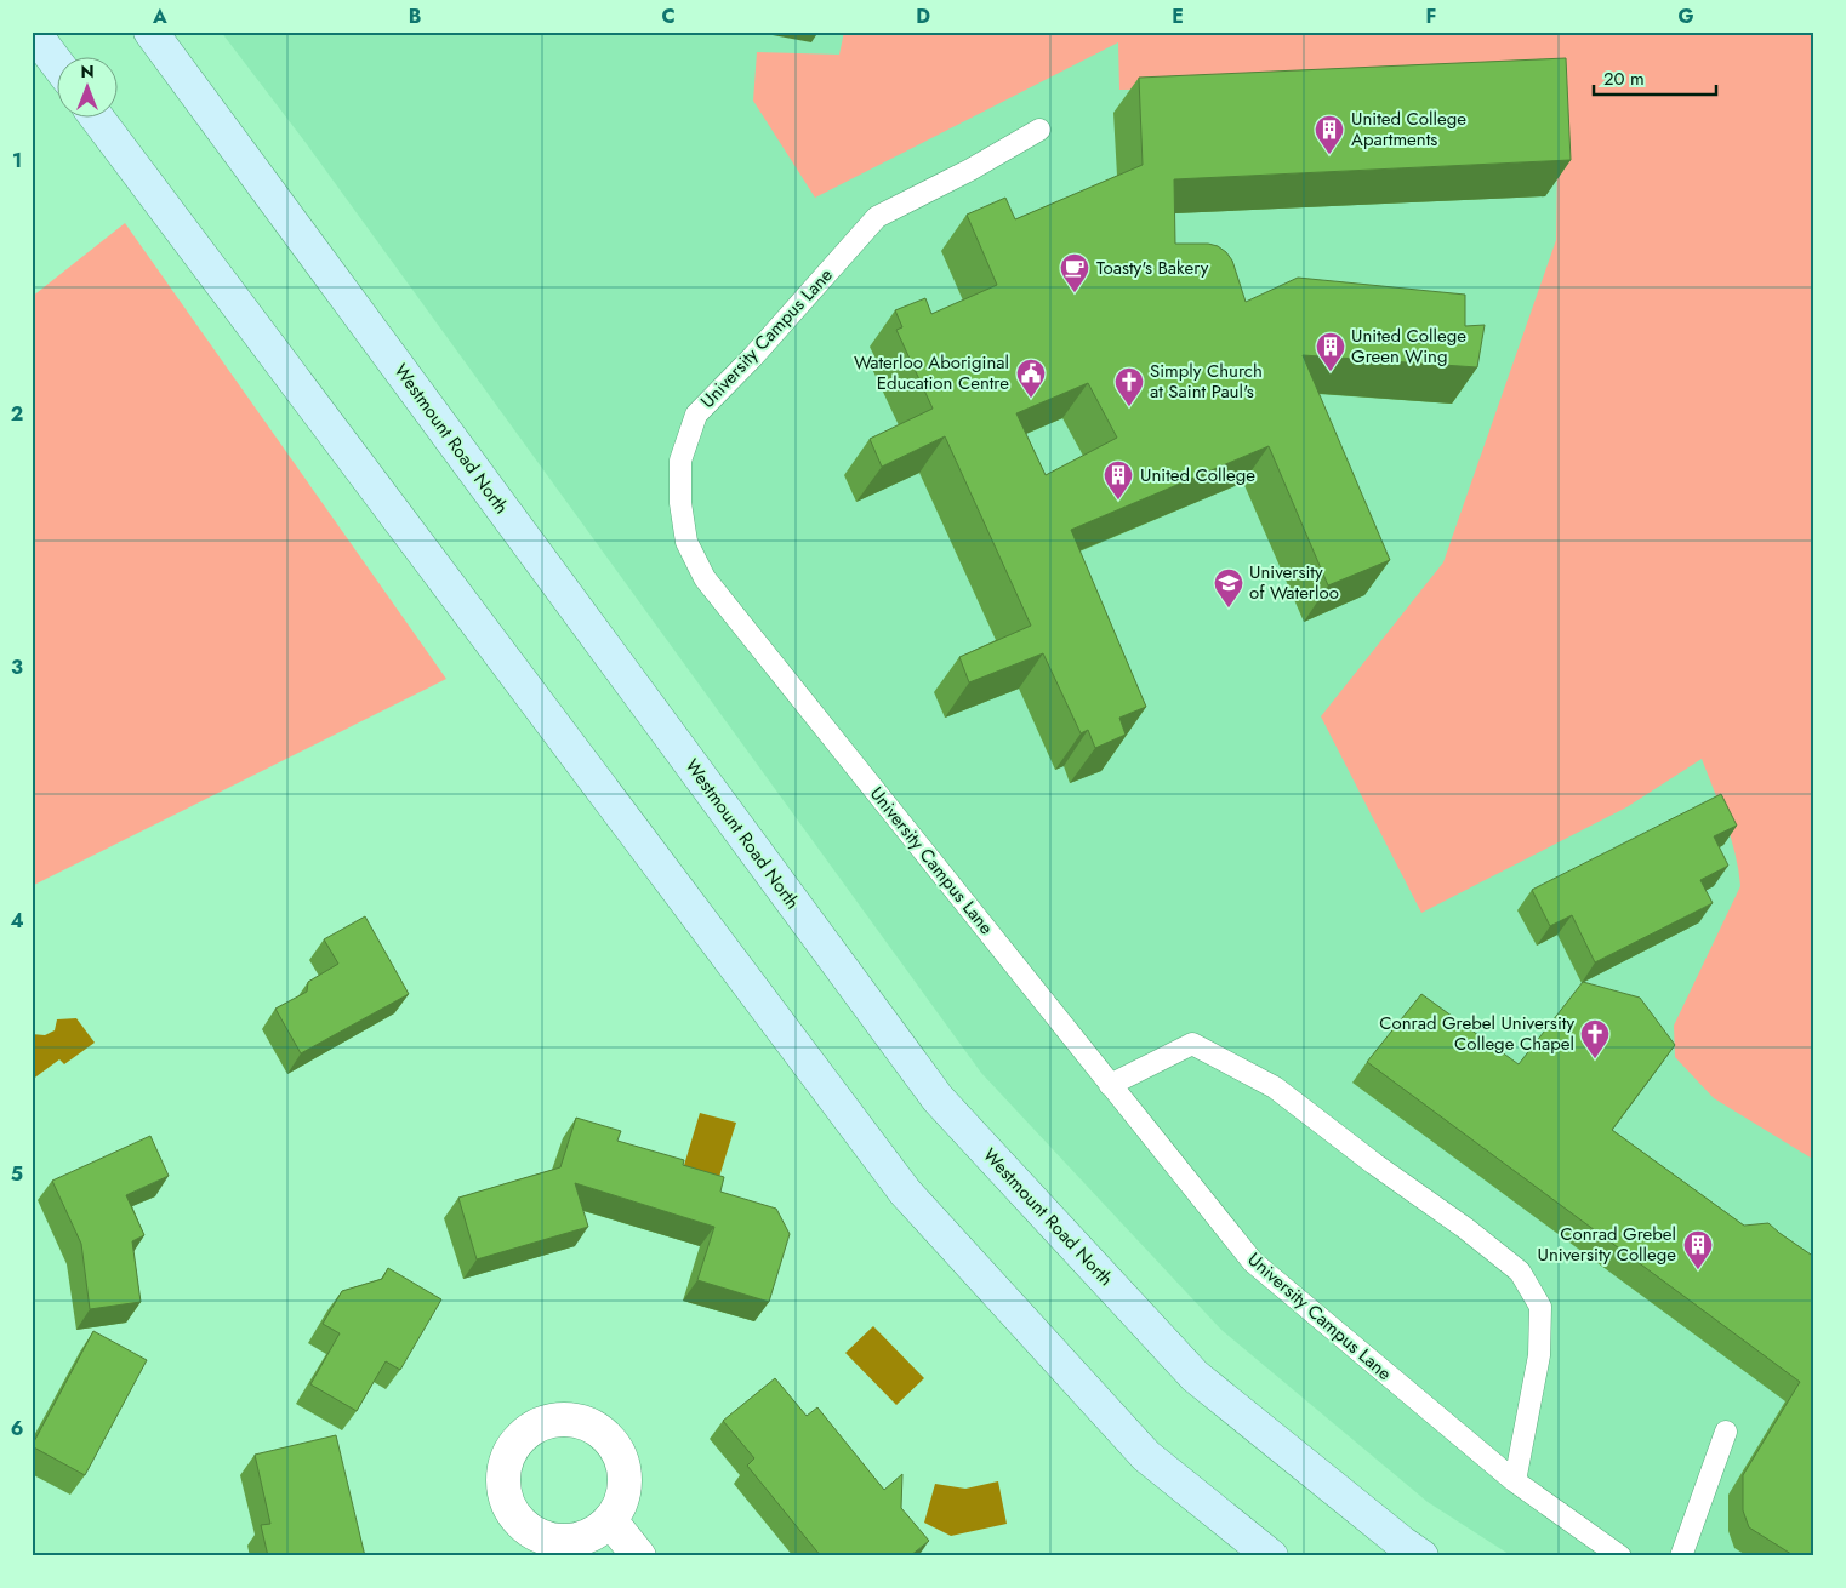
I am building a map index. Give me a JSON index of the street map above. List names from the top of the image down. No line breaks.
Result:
{"streets":{"main road":["Westmount Road North"],"lane":["University Campus Lane"]},"places":{"building":["United College Apartments","United College Green Wing","United College","Conrad Grebel University College"],"cafe":["Toasty's Bakery"],"public building":["Waterloo Aboriginal Education Centre"],"church":["Simply Church at Saint Paul's","Conrad Grebel University College Chapel"],"school or university":["University of Waterloo"]},"scale_bar":"20 m","north":"top","grid":{"columns":["A","B","C","D","E","F","G"],"rows":["1","2","3","4","5","6"]}}
